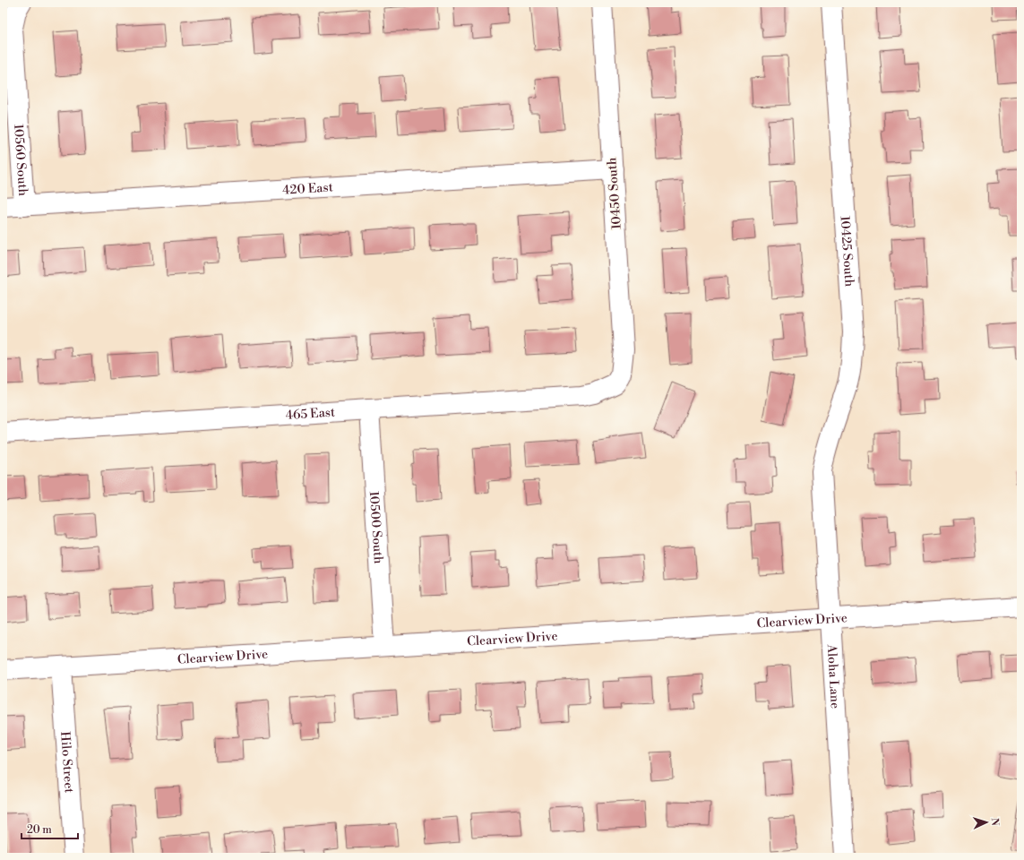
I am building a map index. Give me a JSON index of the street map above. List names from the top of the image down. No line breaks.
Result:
{"streets":{"street":["10560 South","420 East","10450 South","10425 South","465 East","10500 South","Clearview Drive","Aloha Lane","Hilo Street"]},"crossings":[["10560 South","420 East"],["420 East","10450 South"],["10450 South","465 East"],["10425 South","Aloha Lane"],["465 East","10500 South"],["10500 South","Clearview Drive"],["Clearview Drive","Aloha Lane"],["Clearview Drive","Hilo Street"]],"scale_bar":"20 m","north":"right"}
